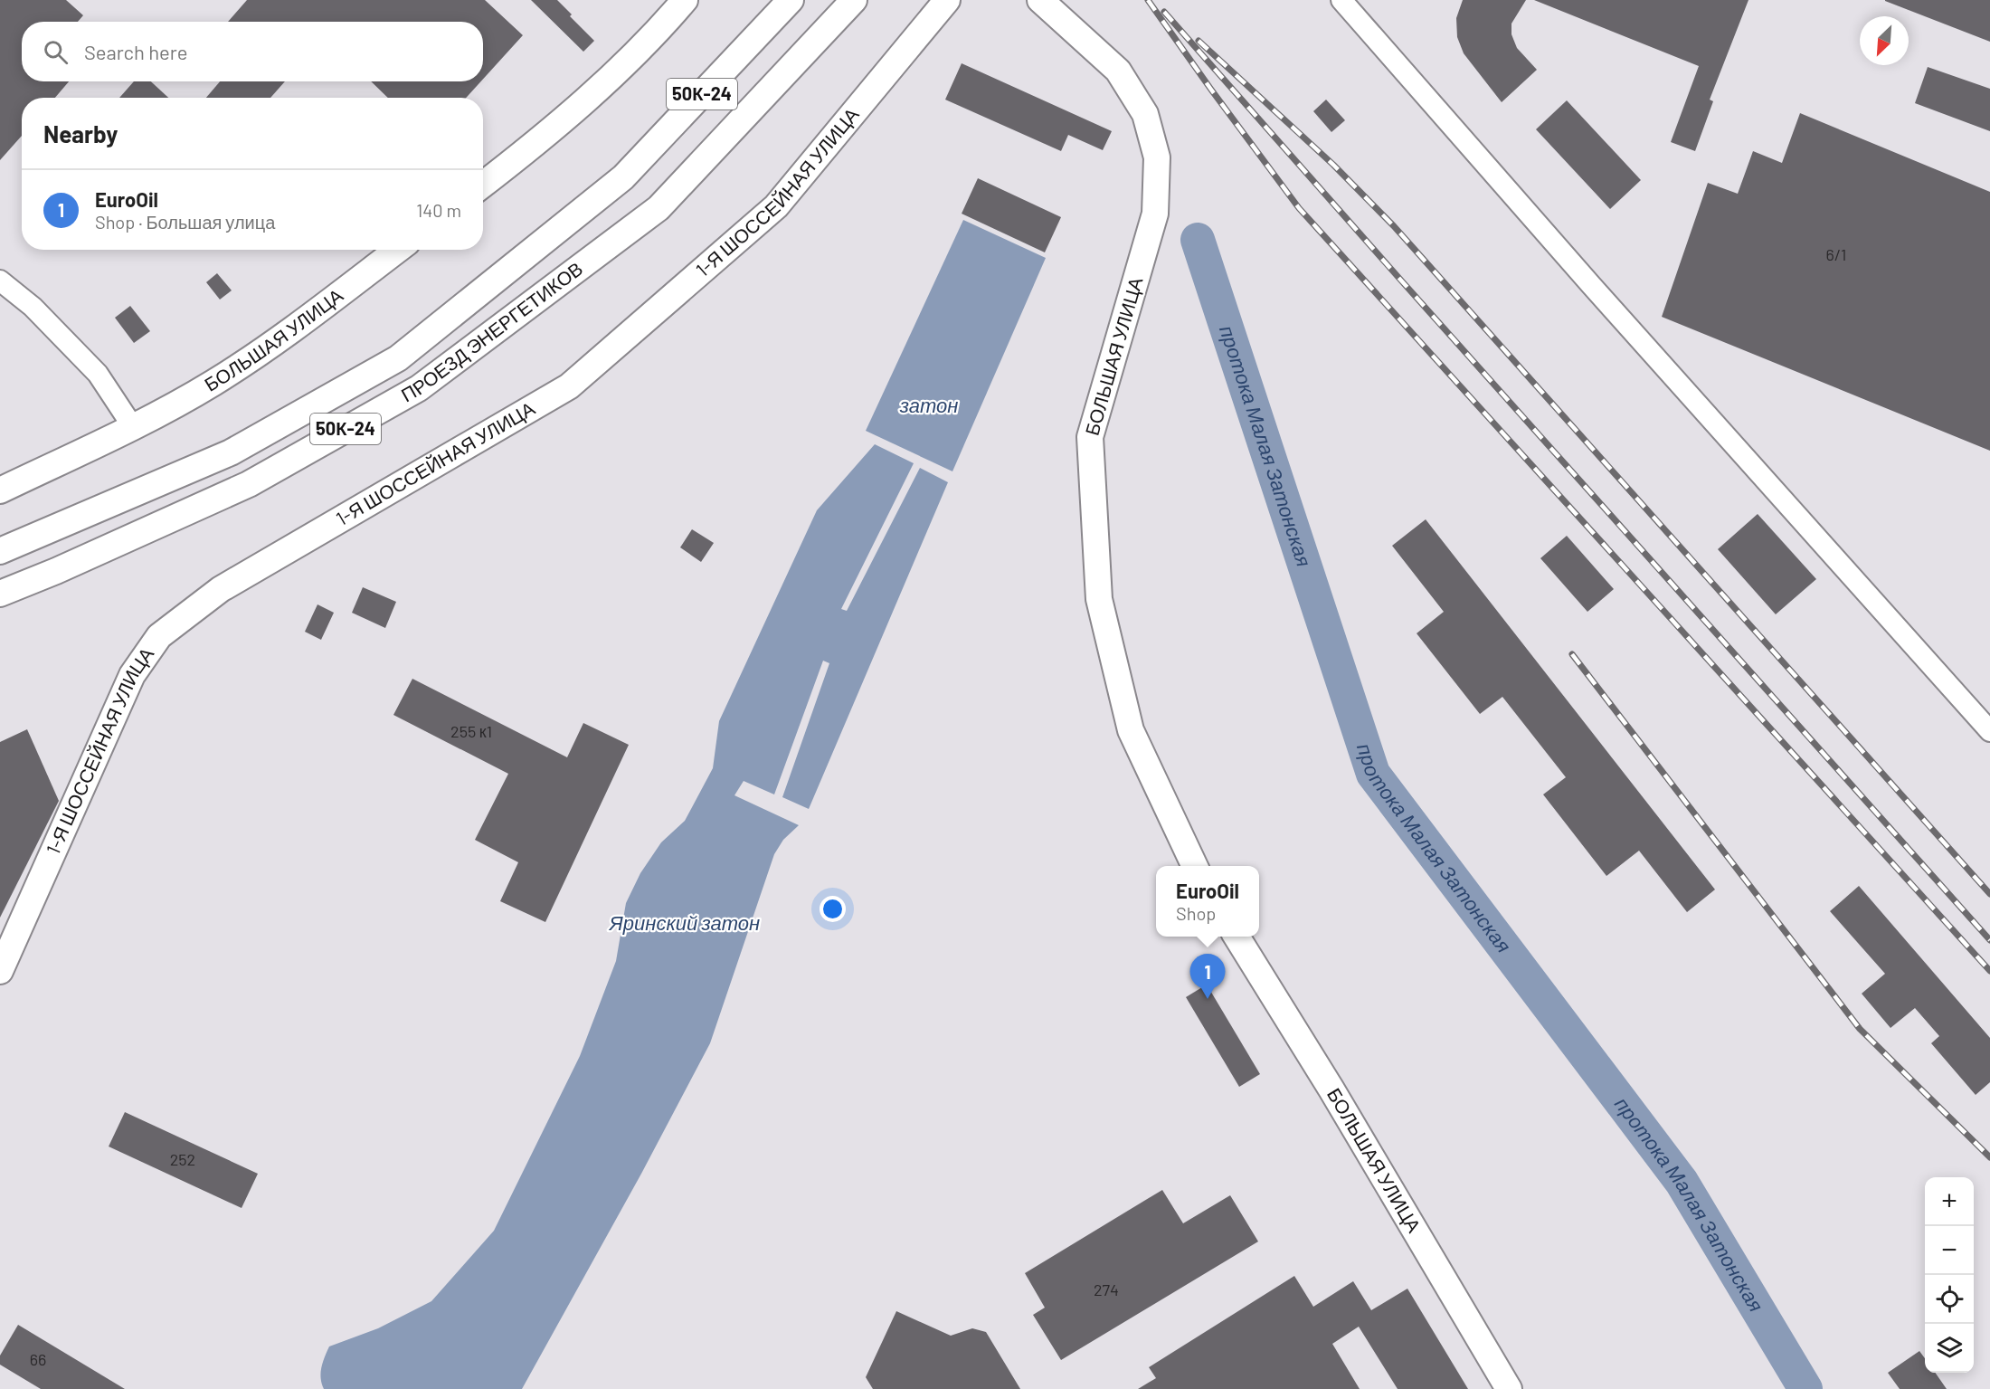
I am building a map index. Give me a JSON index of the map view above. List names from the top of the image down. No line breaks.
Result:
{"streets":{"main road":["50К-24","1-Я ШОССЕЙНАЯ УЛИЦА","ПРОЕЗД ЭНЕРГЕТИКОВ","БОЛЬШАЯ УЛИЦА"]},"water":["затон","протока Малая Затонская","Яринский затон"],"house_numbers":["6/1","255 к1","252","274","66"],"north":"bottom left","page":{"search":"Search here","heading":"Nearby","list":[{"mark":"1","name":"EuroOil","note":"Shop · Большая улица","value":"140 m"}],"popup":["EuroOil","Shop"],"pins":"1","map_buttons":["+","−"]}}
